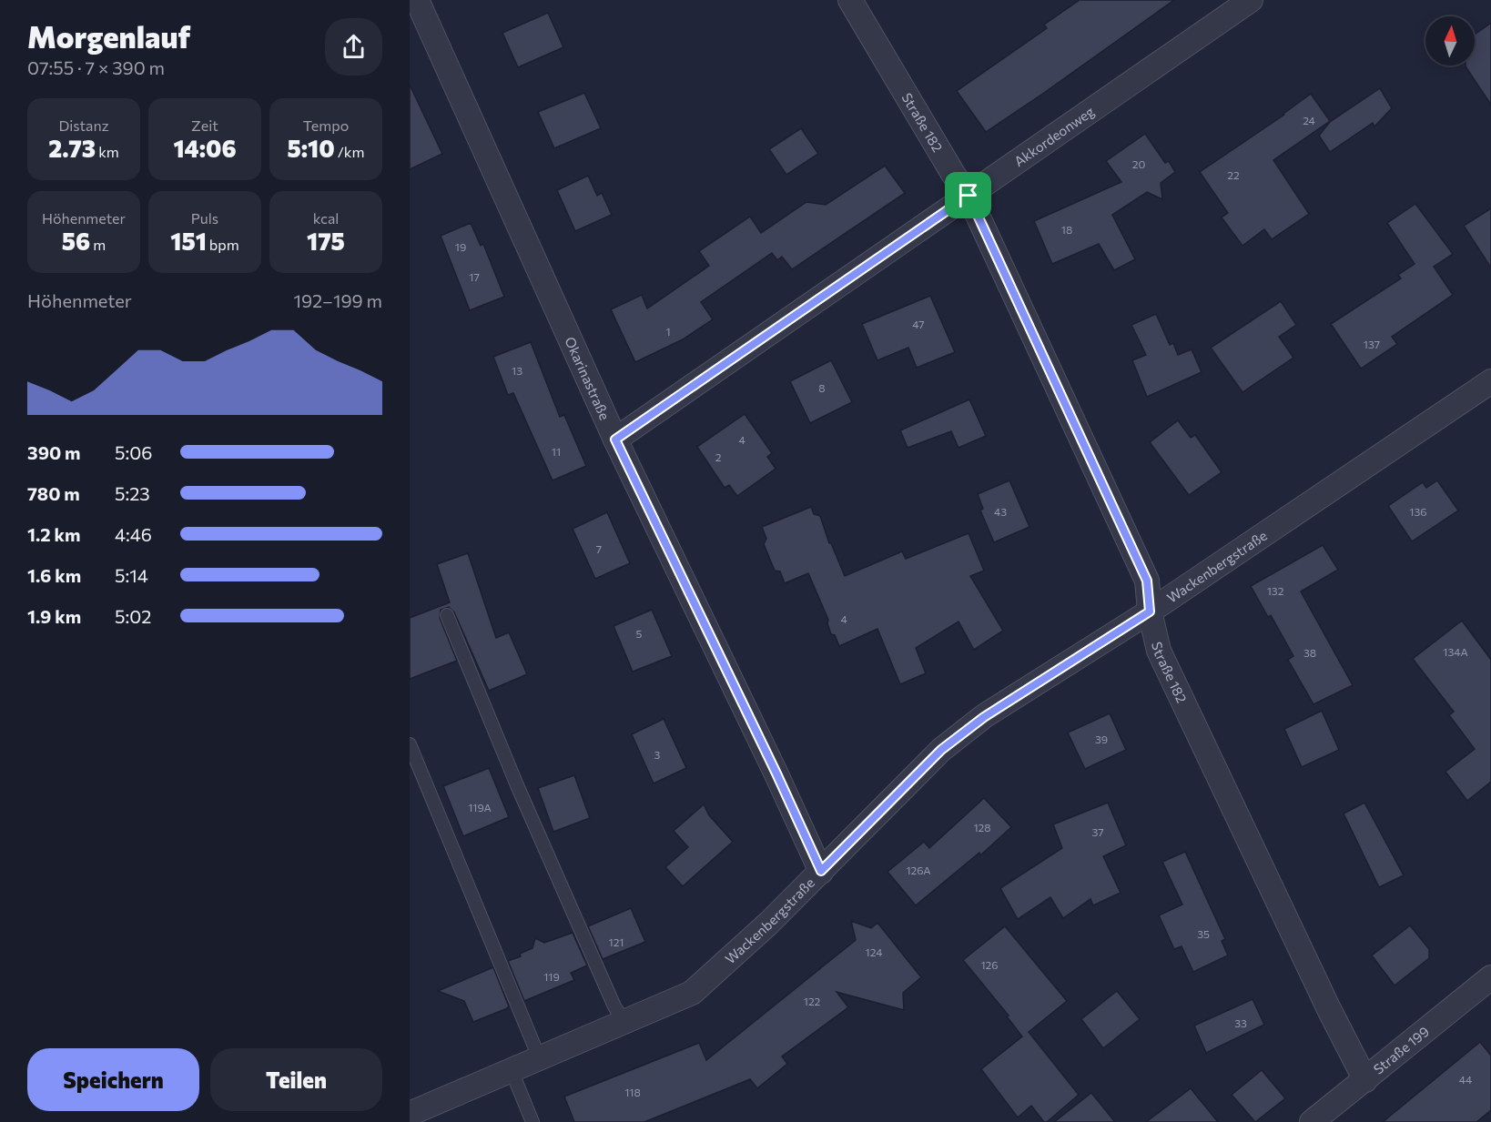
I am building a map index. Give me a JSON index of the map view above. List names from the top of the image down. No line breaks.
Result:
{"streets":{"street":["Straße 182","Akkordeonweg","Okarinastraße","Wackenbergstraße","Straße 199"]},"crossings":[["Straße 182","Akkordeonweg"],["Straße 182","Wackenbergstraße"],["Straße 182","Straße 199"],["Akkordeonweg","Okarinastraße"],["Okarinastraße","Wackenbergstraße"]],"house_numbers":["24","20","22","18","19","17","47","1","137","13","8","4","11","2","43","136","7","132","4","5","134A","38","39","3","119A","128","37","126A","35","121","124","126","119","122","33","44","118"],"north":"top","page":{"heading":["Morgenlauf","07:55 · 7 × 390 m"],"stats":[["Distanz","2.73 km"],["Zeit","14:06"],["Tempo","5:10 /km"],["Höhenmeter","56 m"],["Puls","151 bpm"],["kcal","175"]],"chart":["Höhenmeter","192–199 m"],"list":[{"name":"390 m","note":"5:06"},{"name":"780 m","note":"5:23"},{"name":"1.2 km","note":"4:46"},{"name":"1.6 km","note":"5:14"},{"name":"1.9 km","note":"5:02"}],"buttons":["Speichern","Teilen"]}}
